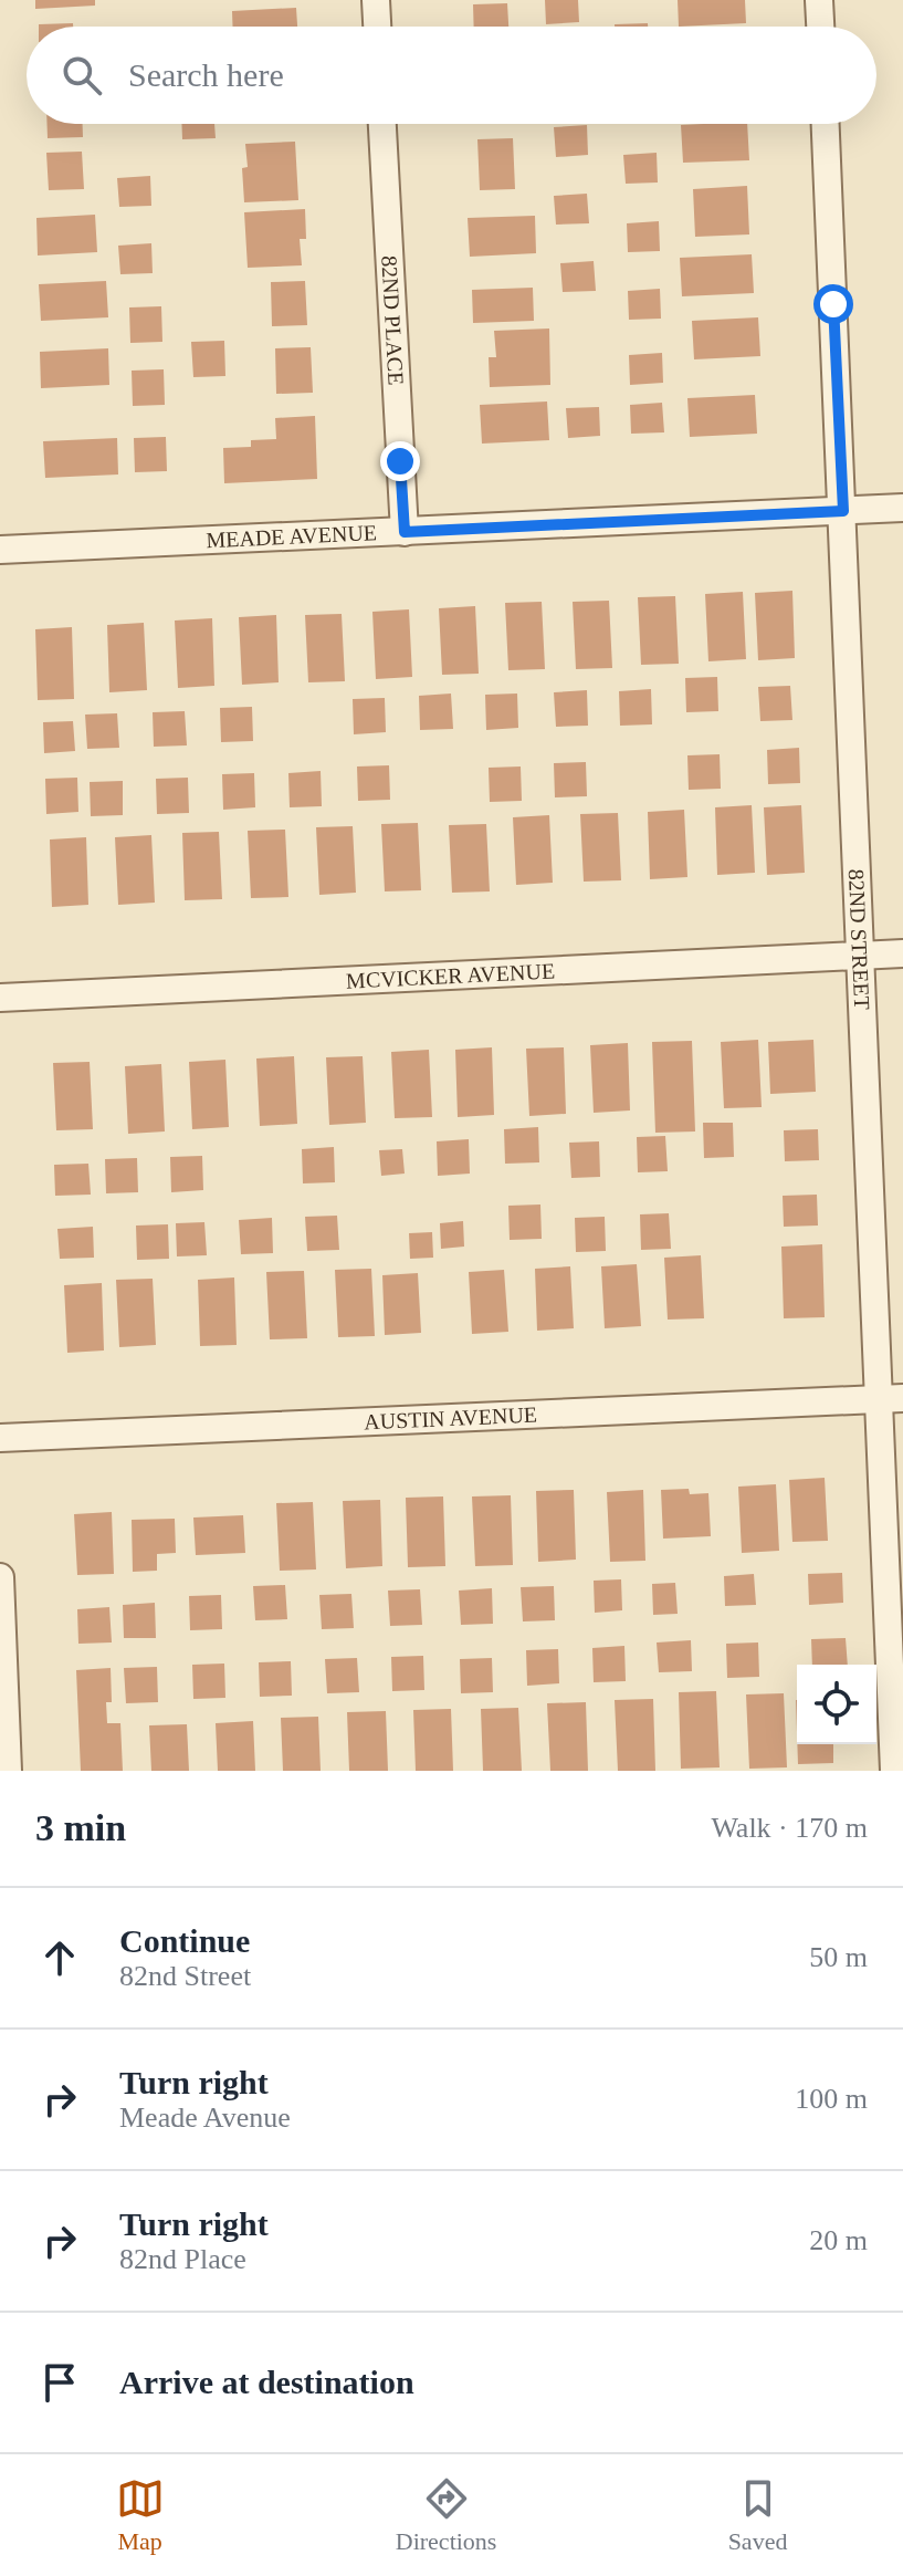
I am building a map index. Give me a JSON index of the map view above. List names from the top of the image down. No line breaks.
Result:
{"streets":{"street":["82ND PLACE","MEADE AVENUE","82ND STREET","MCVICKER AVENUE","AUSTIN AVENUE"]},"crossings":[["82ND PLACE","MEADE AVENUE"],["MEADE AVENUE","82ND STREET"],["82ND STREET","MCVICKER AVENUE"],["82ND STREET","AUSTIN AVENUE"]],"page":{"search":"Search here","heading":["3 min","Walk · 170 m"],"list":[["Continue","82nd Street","50 m"],["Turn right","Meade Avenue","100 m"],["Turn right","82nd Place","20 m"],"Arrive at destination"],"nav":["Map","Directions","Saved"]}}
